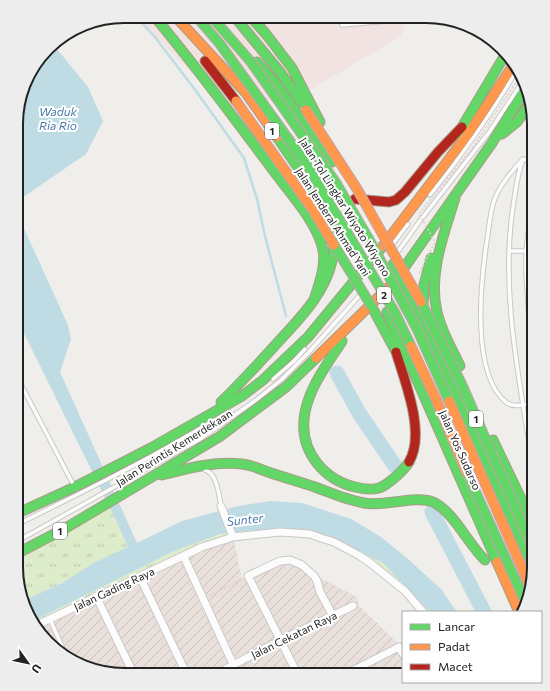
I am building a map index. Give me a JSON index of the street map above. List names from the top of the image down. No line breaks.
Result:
{"streets":{"main road":["1","Jalan Tol Lingkar Wiyoto Wiyono","Jalan Jenderal Ahmad Yani","2","Jalan Perintis Kemerdekaan","Jalan Yos Sudarso"],"street":["Jalan Gading Raya","Jalan Cekatan Raya"]},"crossings":[["1","Jalan Jenderal Ahmad Yani"],["1","Jalan Perintis Kemerdekaan"],["1","Jalan Yos Sudarso"],["Jalan Jenderal Ahmad Yani","Jalan Perintis Kemerdekaan"],["Jalan Jenderal Ahmad Yani","Jalan Yos Sudarso"],["Jalan Perintis Kemerdekaan","Jalan Yos Sudarso"]],"water":["Waduk Ria Rio","Sunter"],"legend":["Lancar","Padat","Macet"],"north":"bottom right"}
